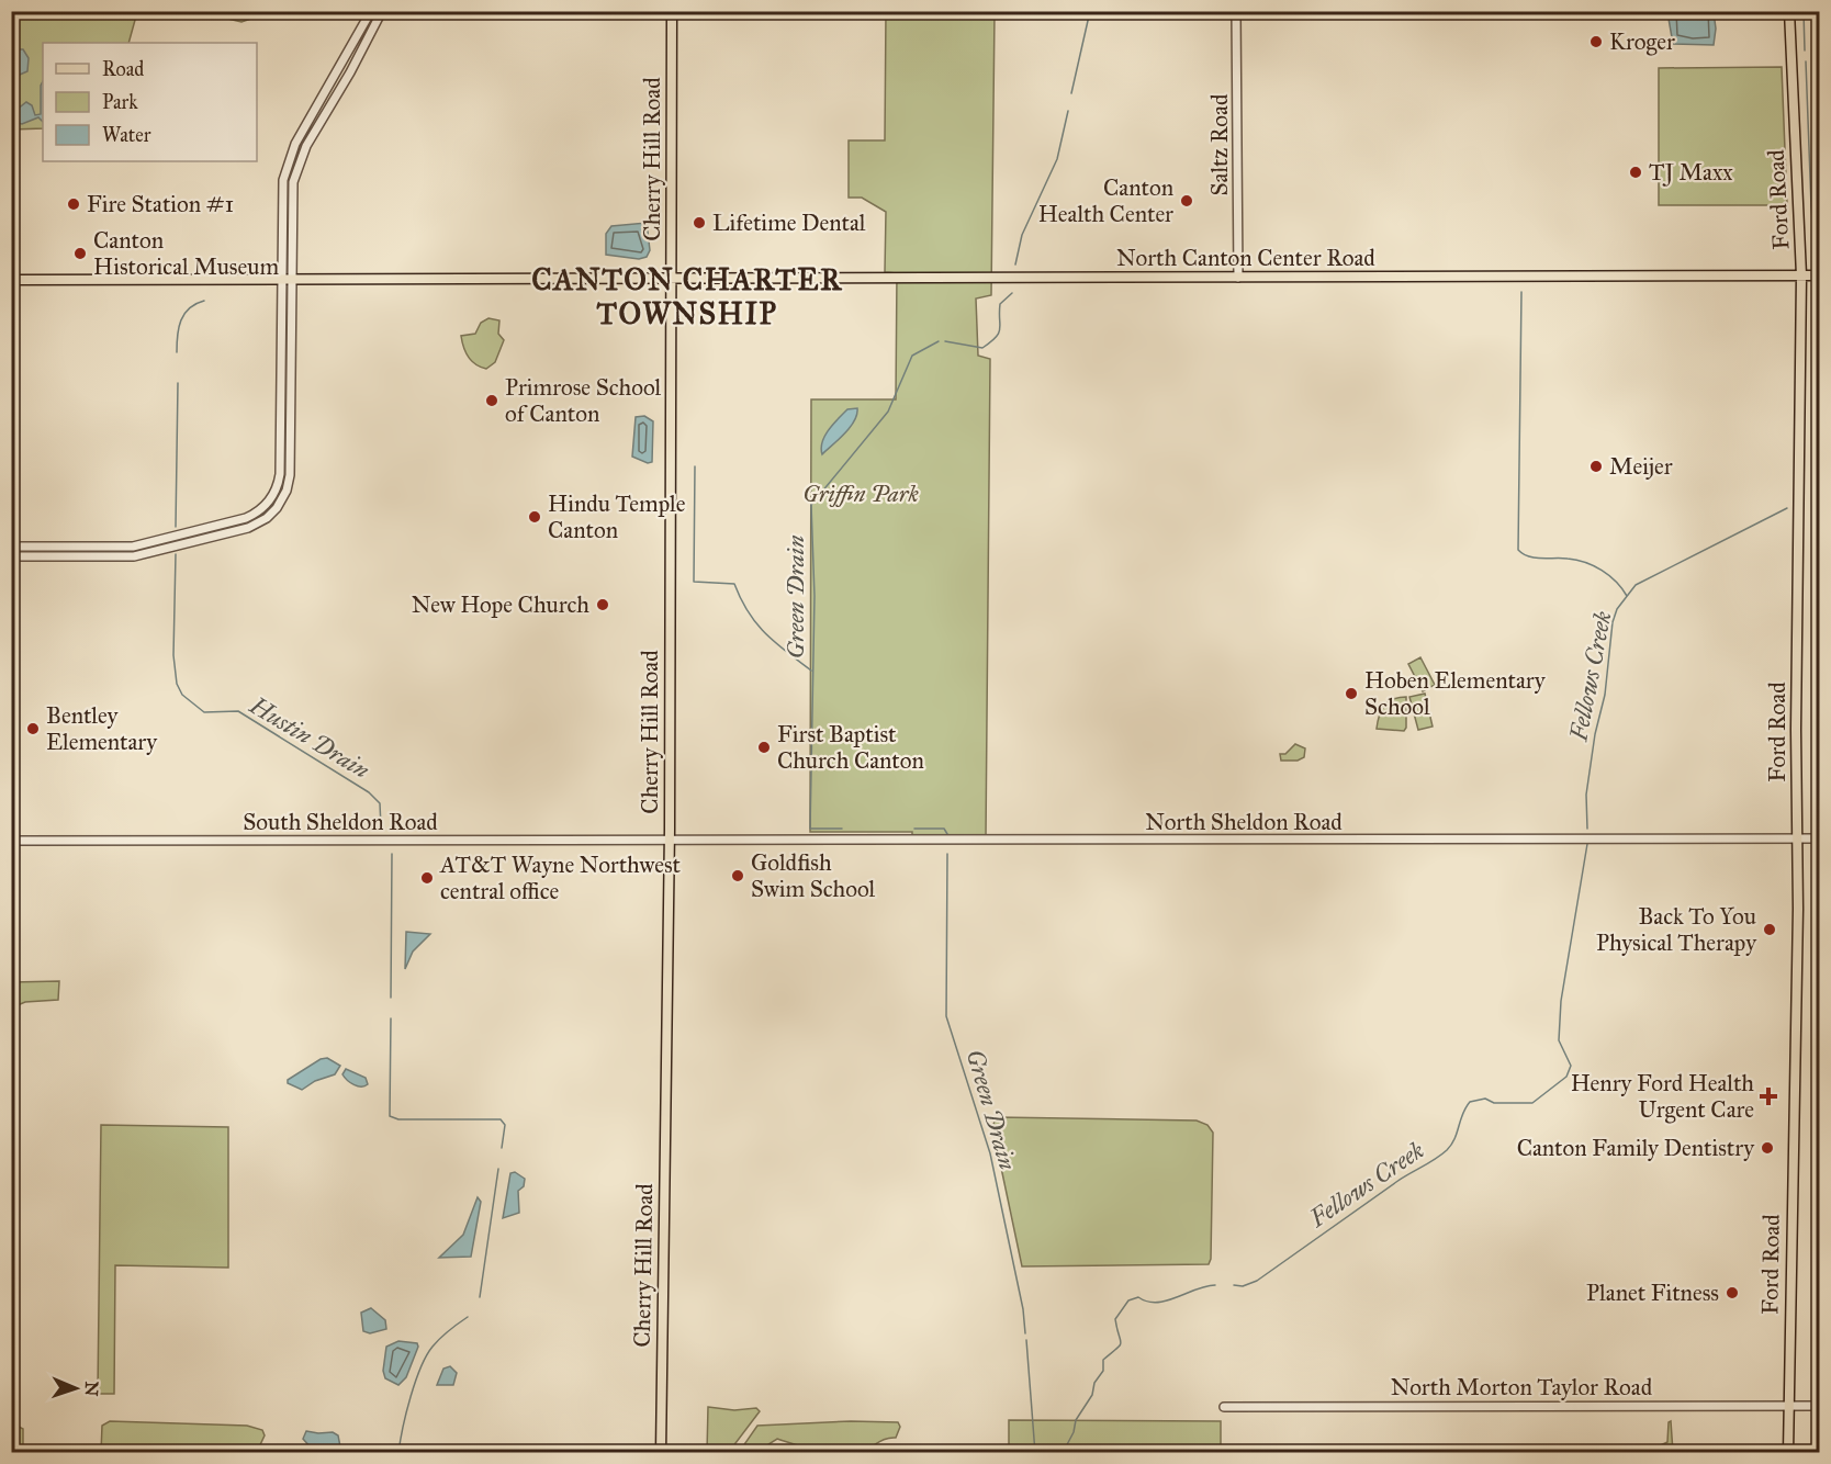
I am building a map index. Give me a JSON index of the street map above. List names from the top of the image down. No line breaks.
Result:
{"streets":{"main road":["Cherry Hill Road","Ford Road","North Canton Center Road"],"street":["Saltz Road","South Sheldon Road","North Sheldon Road","North Morton Taylor Road"]},"crossings":[["Saltz Road","North Canton Center Road"],["Cherry Hill Road","North Canton Center Road"],["Cherry Hill Road","South Sheldon Road"],["Cherry Hill Road","North Sheldon Road"],["Ford Road","North Canton Center Road"],["Ford Road","North Sheldon Road"],["Ford Road","North Morton Taylor Road"],["South Sheldon Road","North Sheldon Road"]],"districts":["CANTON CHARTER TOWNSHIP"],"water":["Green Drain","Fellows Creek","Hustin Drain"],"parks":["Griffin Park"],"places":{"other":["Kroger","TJ Maxx","Canton Health Center","Fire Station #1","Lifetime Dental","Canton Historical Museum","Primrose School of Canton","Meijer","Hindu Temple Canton","New Hope Church","Hoben Elementary School","Bentley Elementary","First Baptist Church Canton","Goldfish Swim School","AT&T Wayne Northwest central office","Back To You Physical Therapy","Canton Family Dentistry","Planet Fitness"],"health":["Henry Ford Health Urgent Care"]},"legend":["Road","Park","Water"],"north":"right"}
